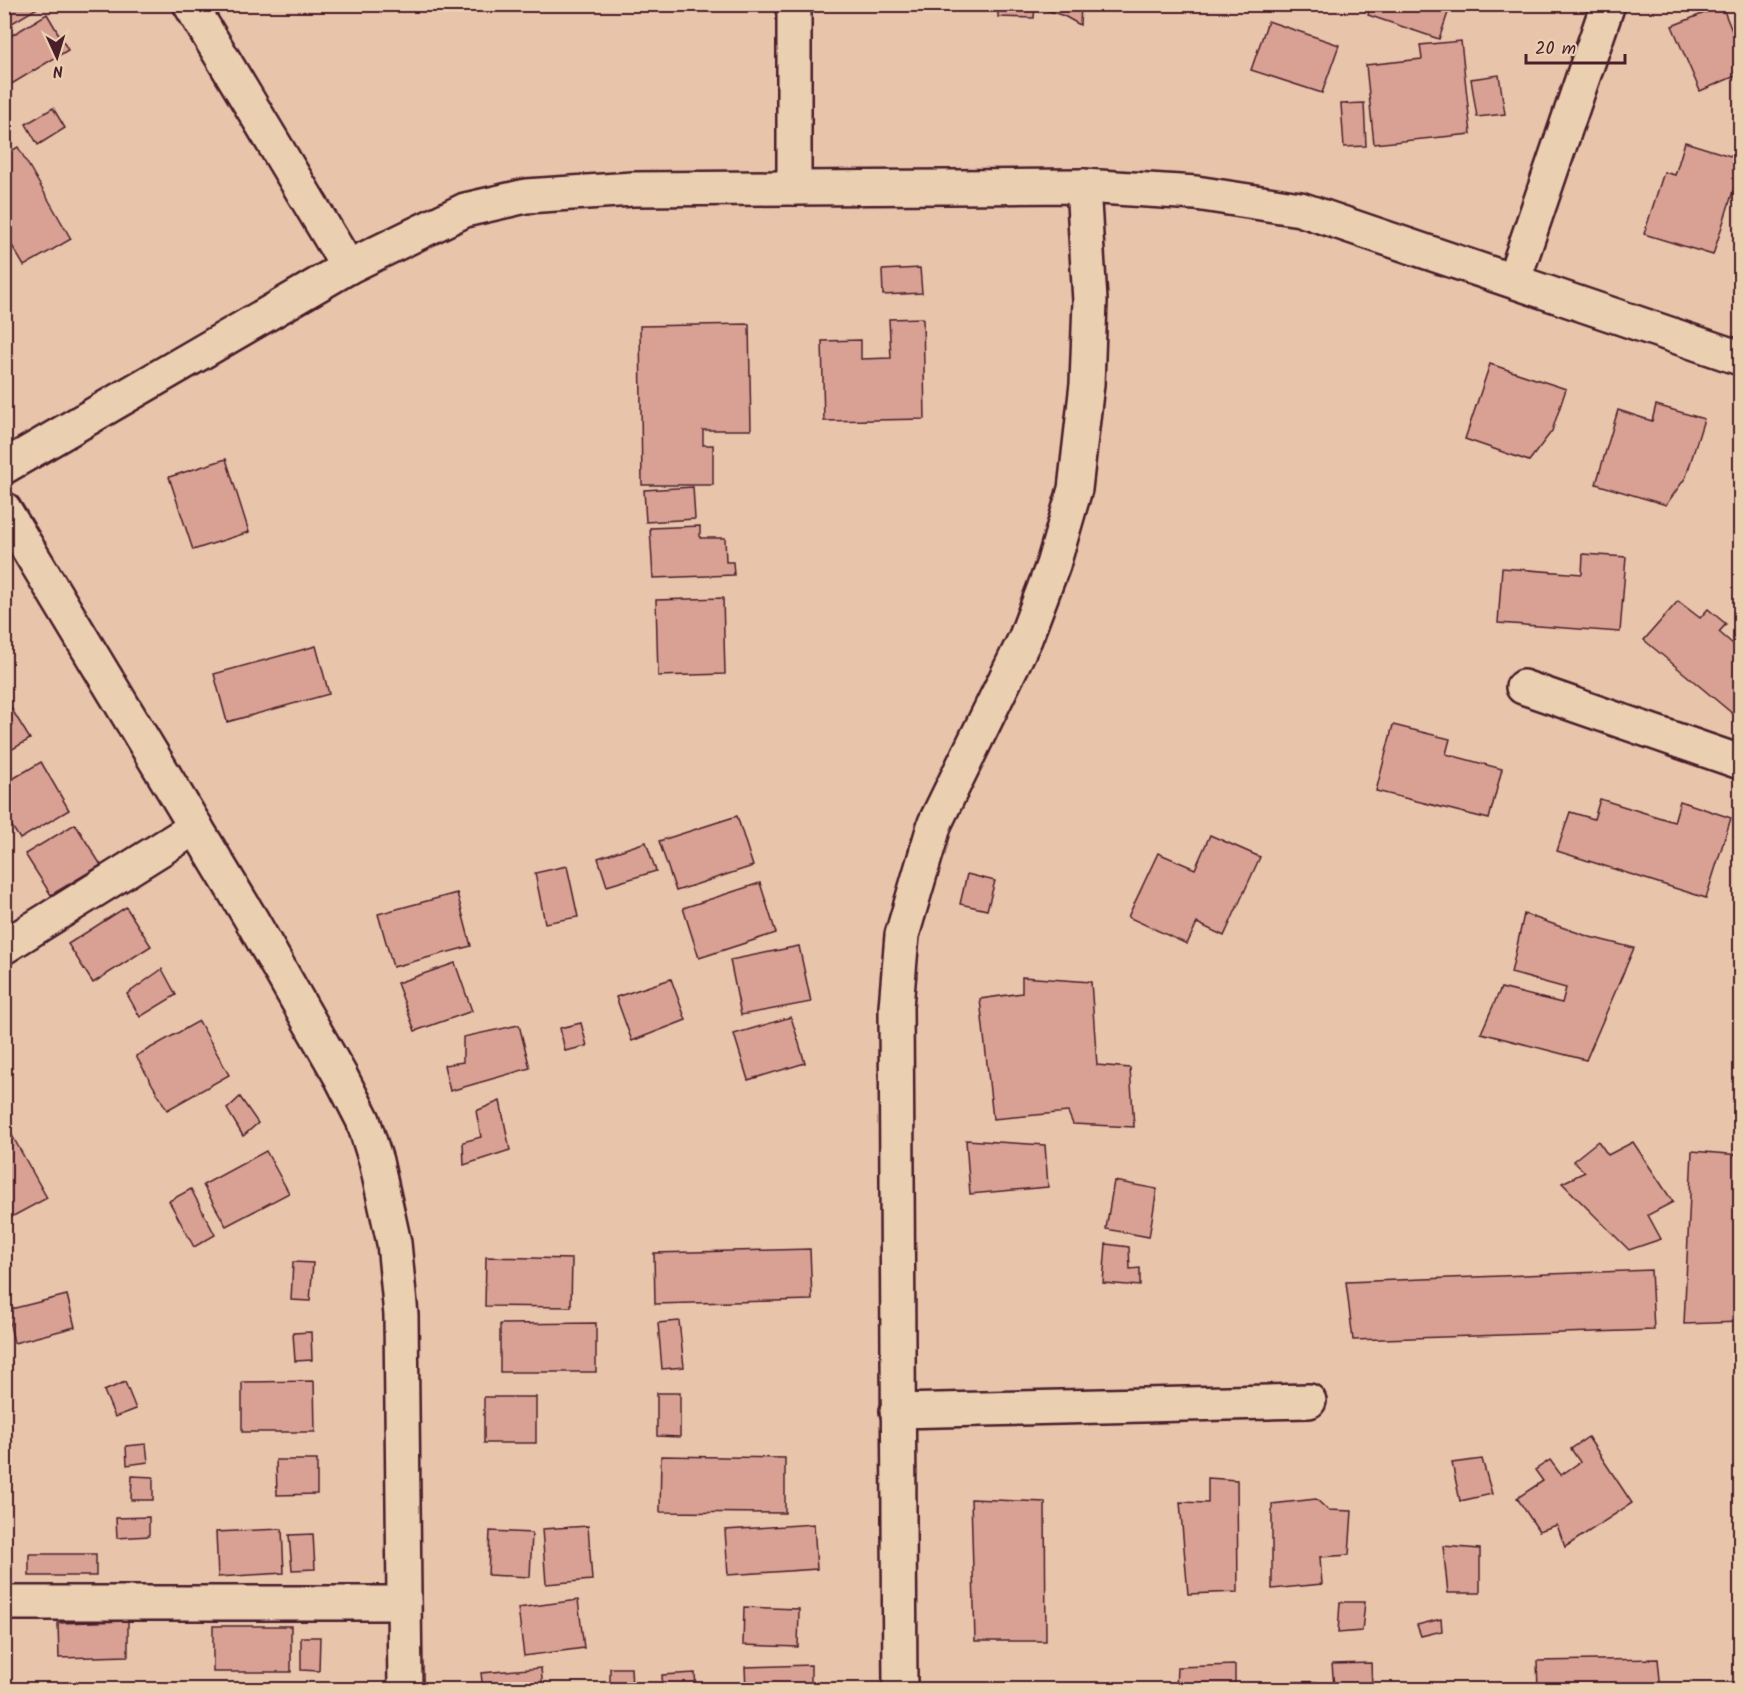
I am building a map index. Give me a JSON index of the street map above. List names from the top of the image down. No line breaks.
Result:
{"scale_bar":"20 m","north":"bottom"}
